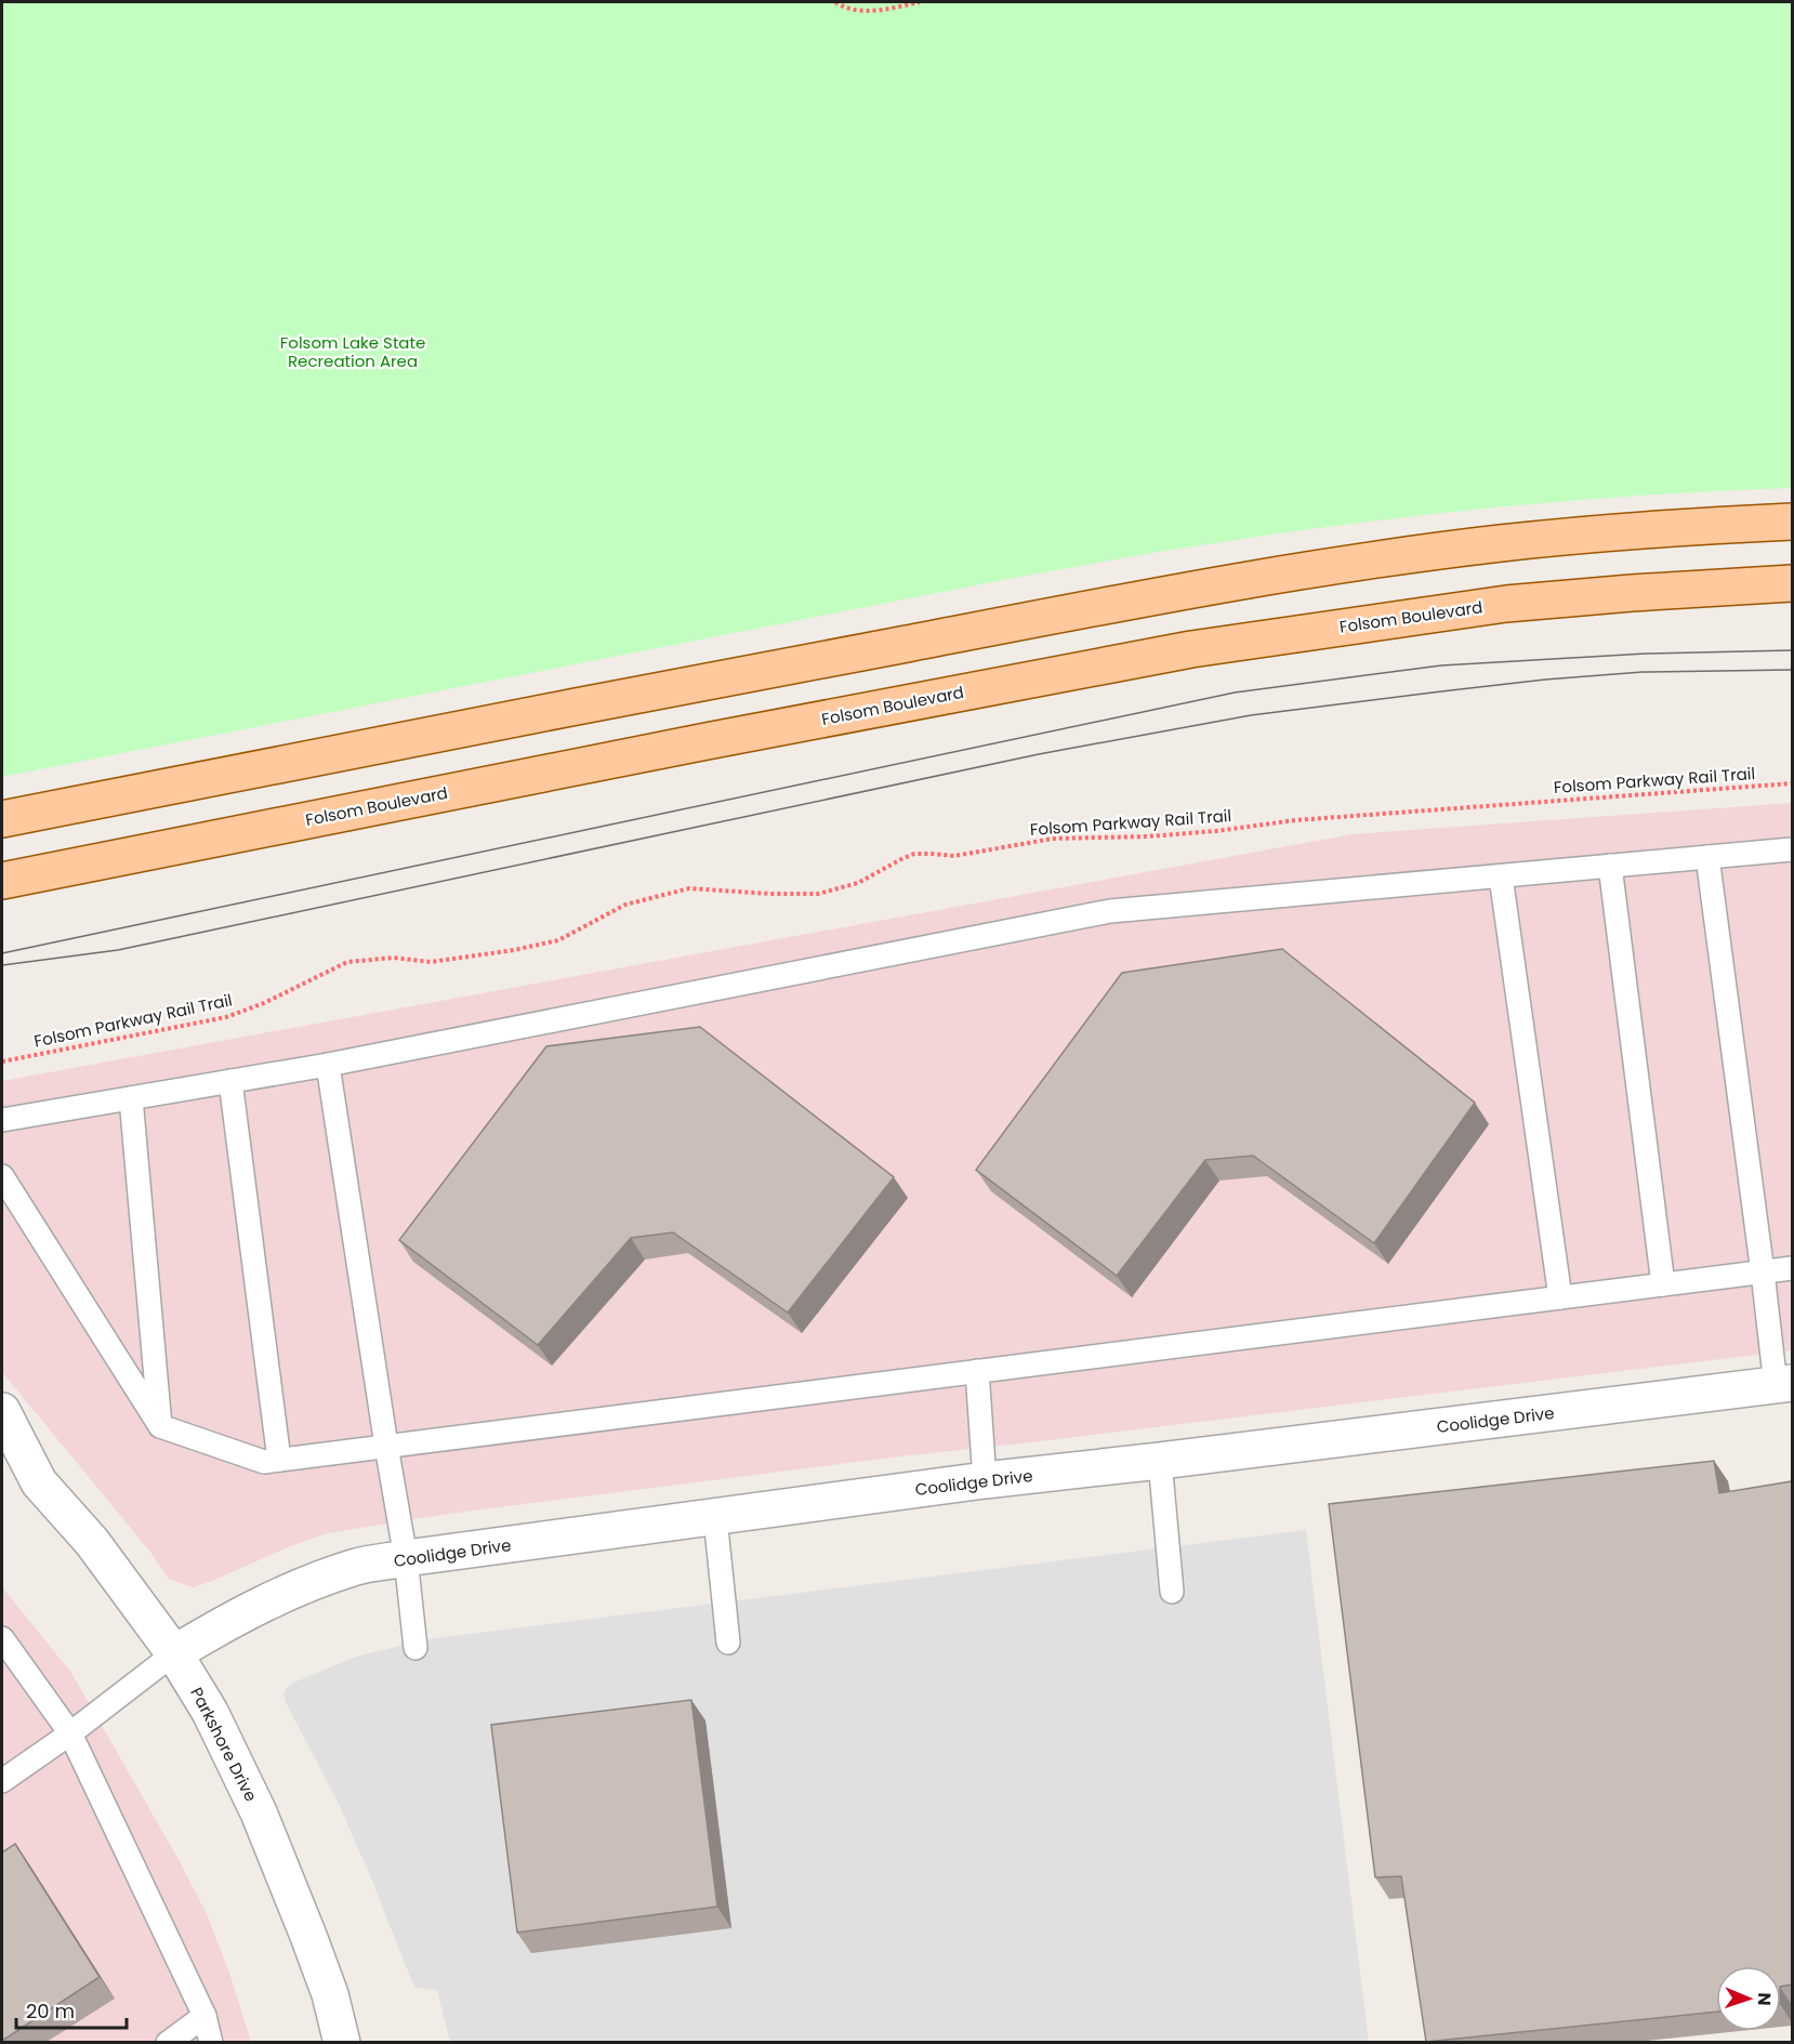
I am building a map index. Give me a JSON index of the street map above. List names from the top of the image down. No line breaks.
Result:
{"streets":{"main road":["Folsom Boulevard"],"street":["Coolidge Drive","Parkshore Drive"],"path":["Folsom Parkway Rail Trail"]},"crossings":[["Coolidge Drive","Parkshore Drive"]],"parks":["Folsom Lake State Recreation Area"],"scale_bar":"20 m","north":"right"}
